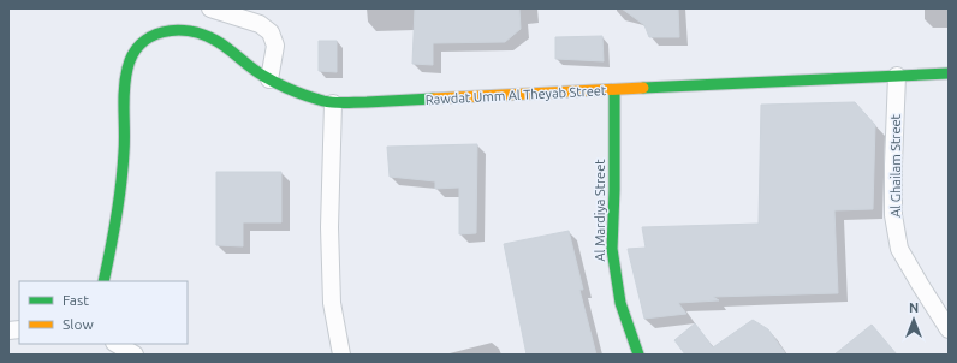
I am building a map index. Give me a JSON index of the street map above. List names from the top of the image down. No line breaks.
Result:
{"streets":{"street":["Rawdat Umm Al Theyab Street","Al Ghailam Street","Al Mardiya Street"]},"crossings":[["Rawdat Umm Al Theyab Street","Al Ghailam Street"],["Rawdat Umm Al Theyab Street","Al Mardiya Street"]],"legend":["Fast","Slow"],"north":"top"}
